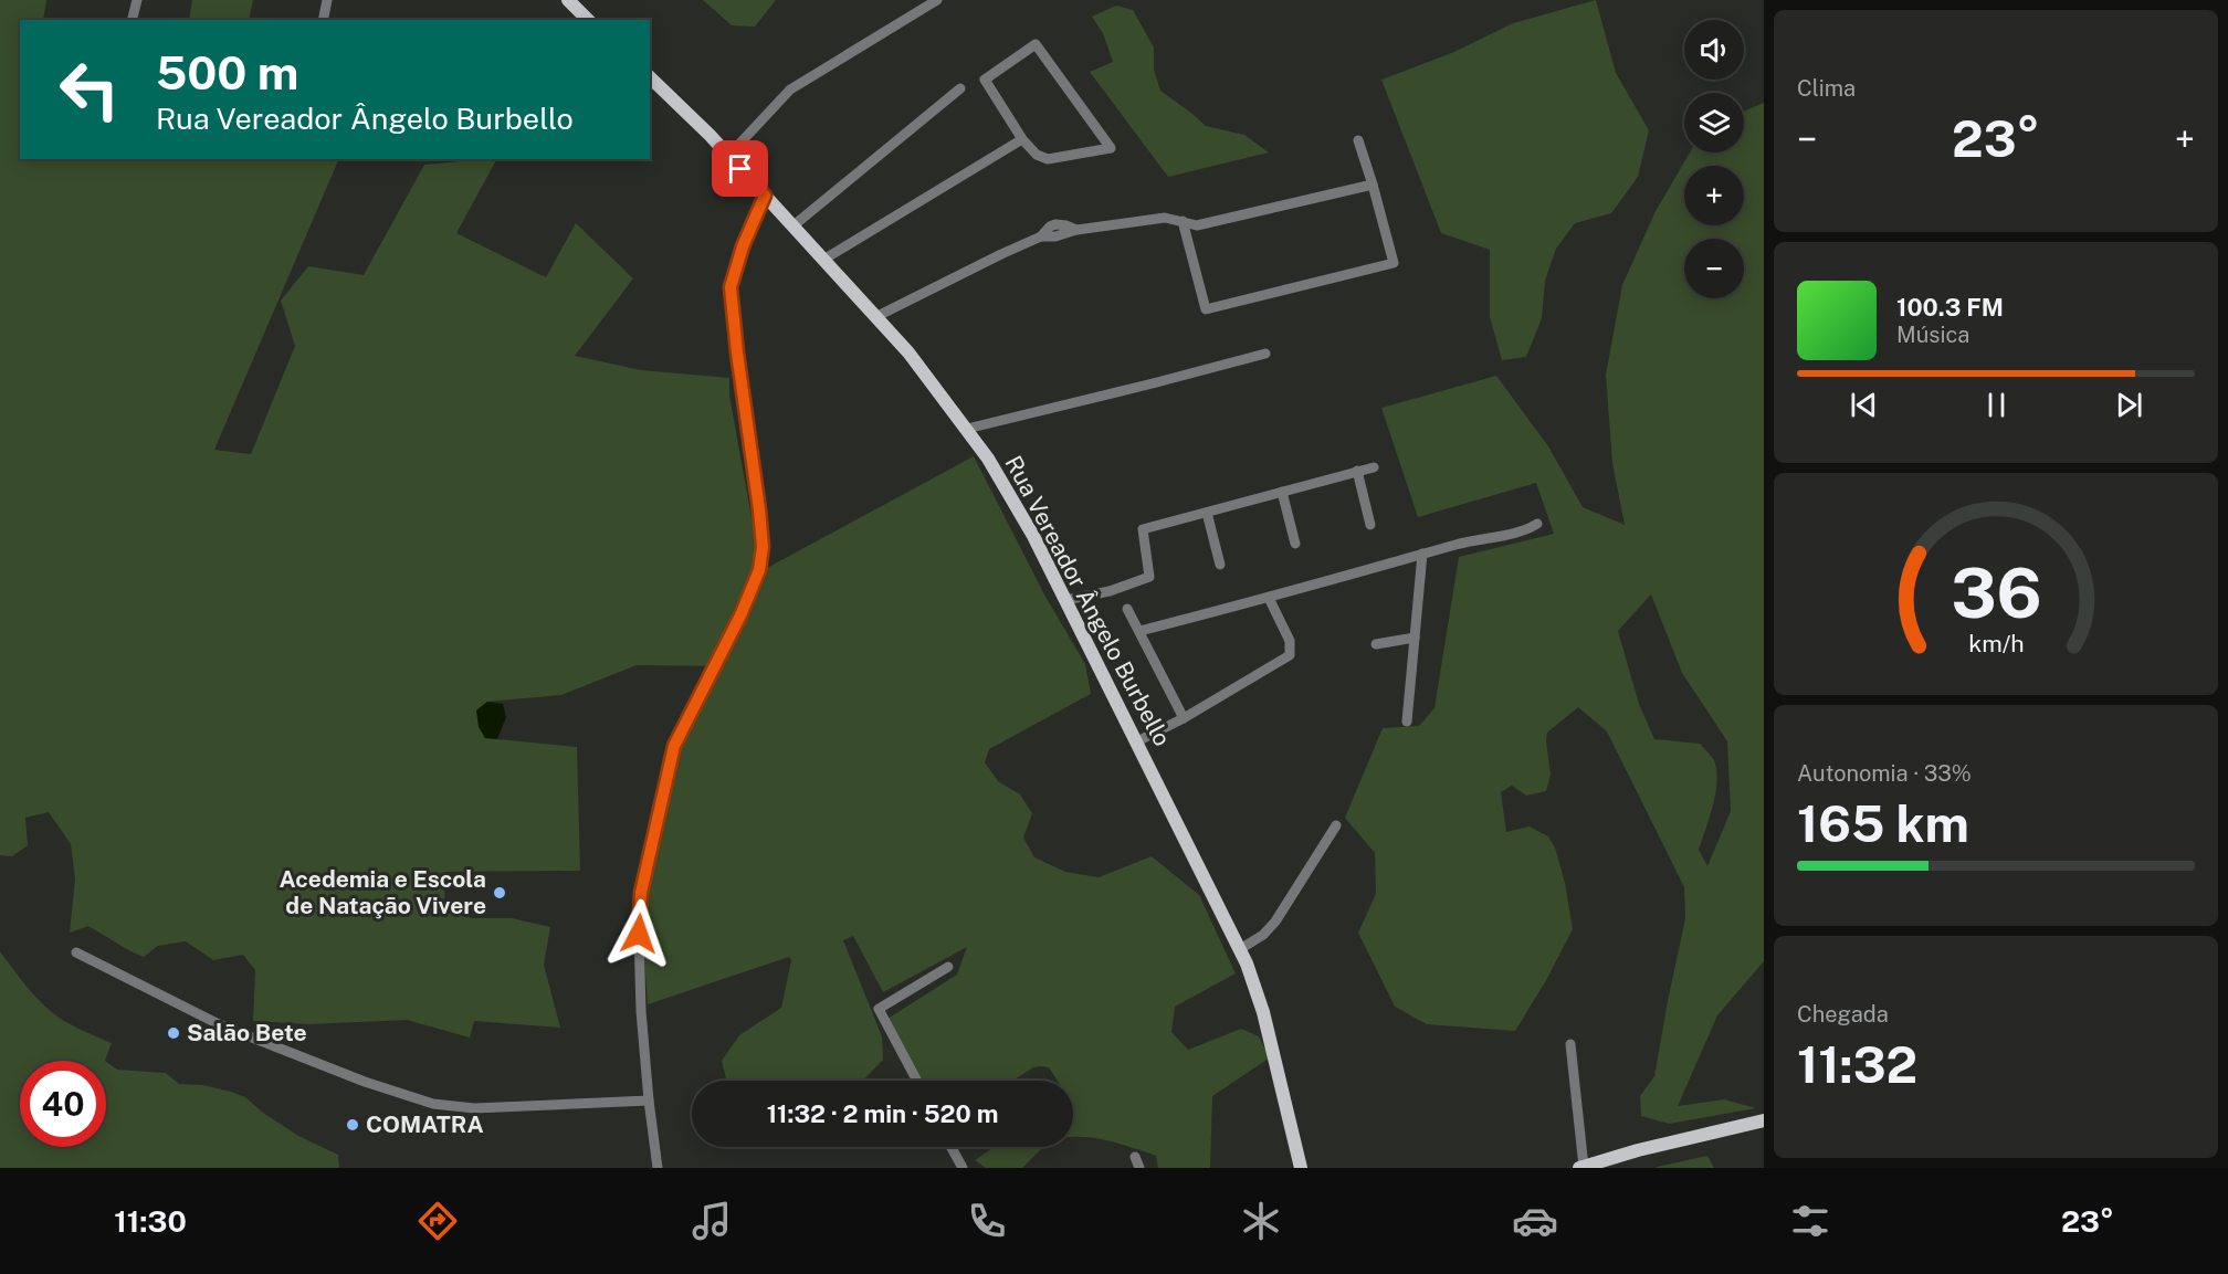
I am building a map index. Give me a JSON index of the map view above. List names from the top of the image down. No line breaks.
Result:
{"streets":{"main road":["Rua Vereador Ângelo Burbello"]},"places":["Acedemia e Escola de Natação Vivere","Salão Bete","COMATRA"],"page":{"tile":["Clima",["Autonomia · 33%","165 km"],["Chegada","11:32"]],"map_buttons":["+","−"],"turn":["500 m","Rua Vereador Ângelo Burbello"],"heat":["−","23°","+"],"song":["100.3 FM","Música"],"limit":"40","trip":"11:32 · 2 min · 520 m","tabs":["11:30","23°"],"gauge":["36","km/h"]}}
